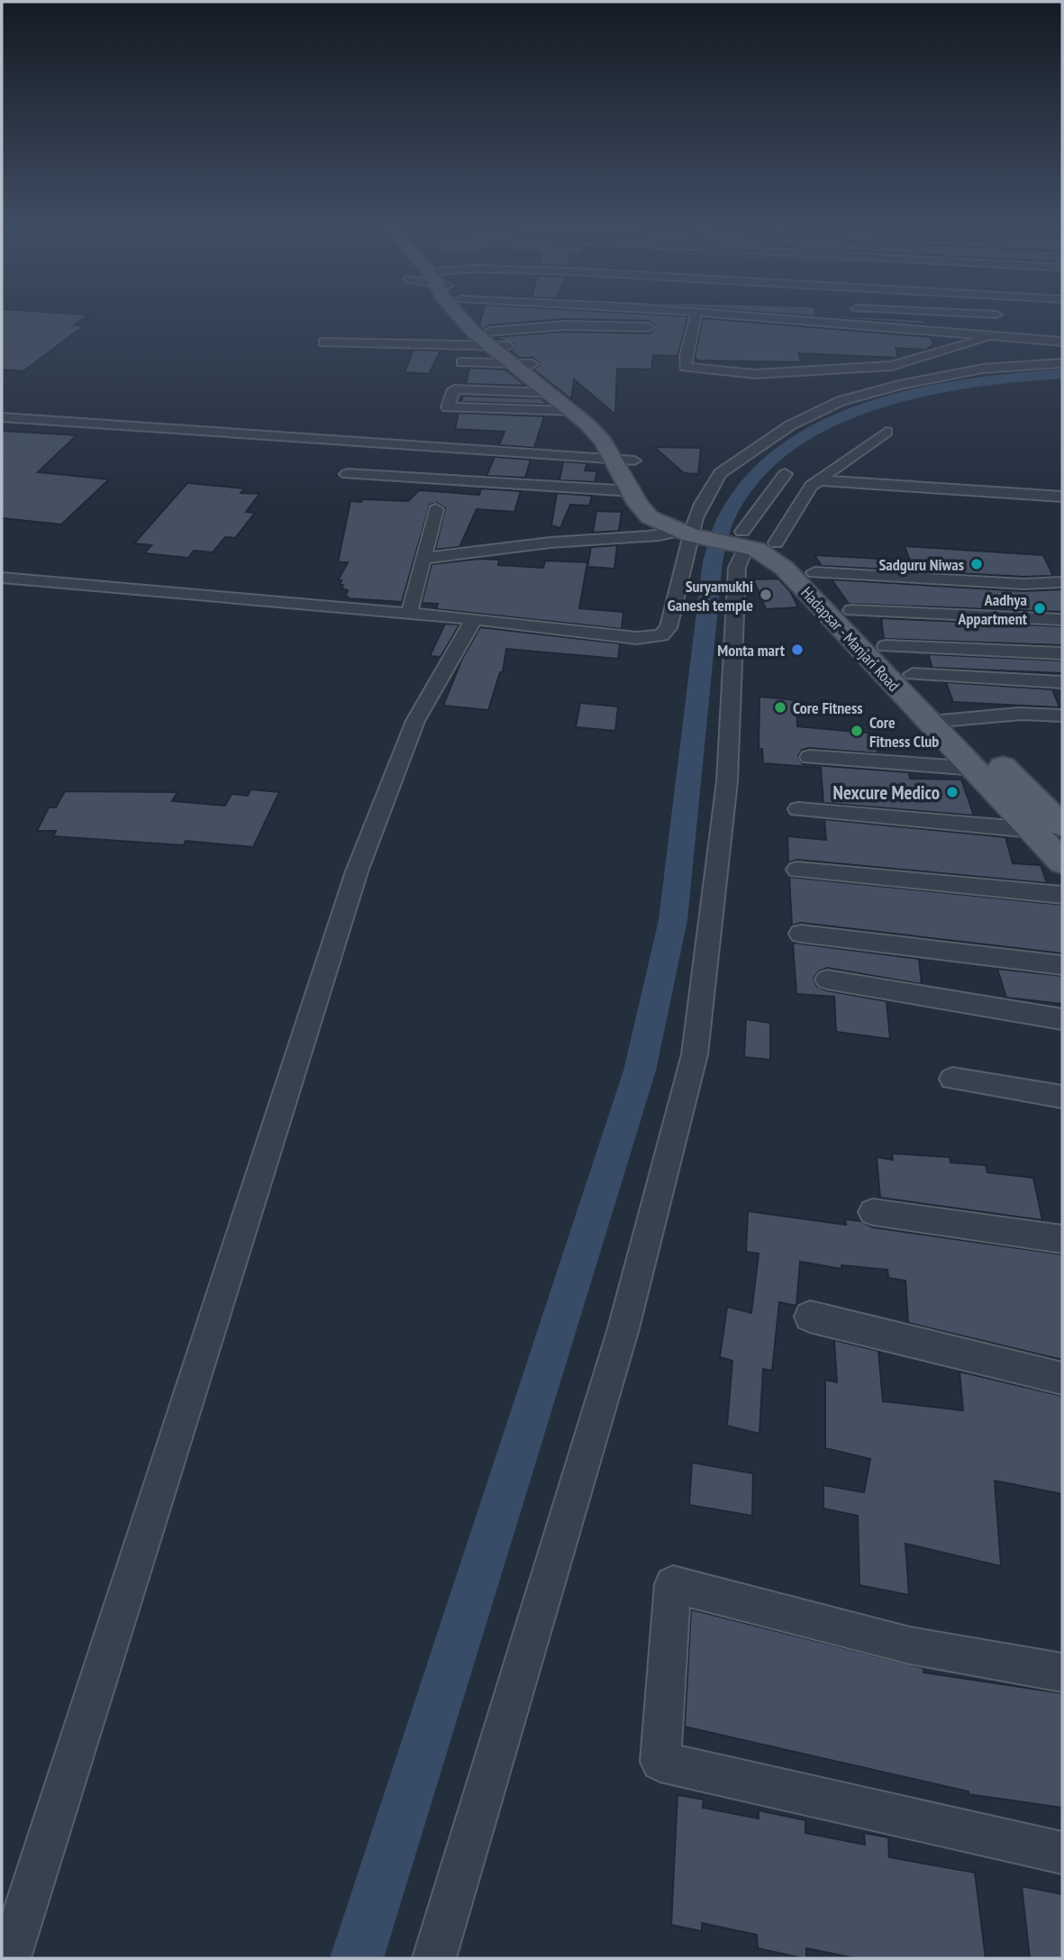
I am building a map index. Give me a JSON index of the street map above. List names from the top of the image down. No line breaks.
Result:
{"streets":{"main road":["Hadapsar - Manjari Road"]},"places":["Sadguru Niwas","Suryamukhi Ganesh temple","Aadhya Appartment","Monta mart","Core Fitness","Core Fitness Club","Nexcure Medico"]}
